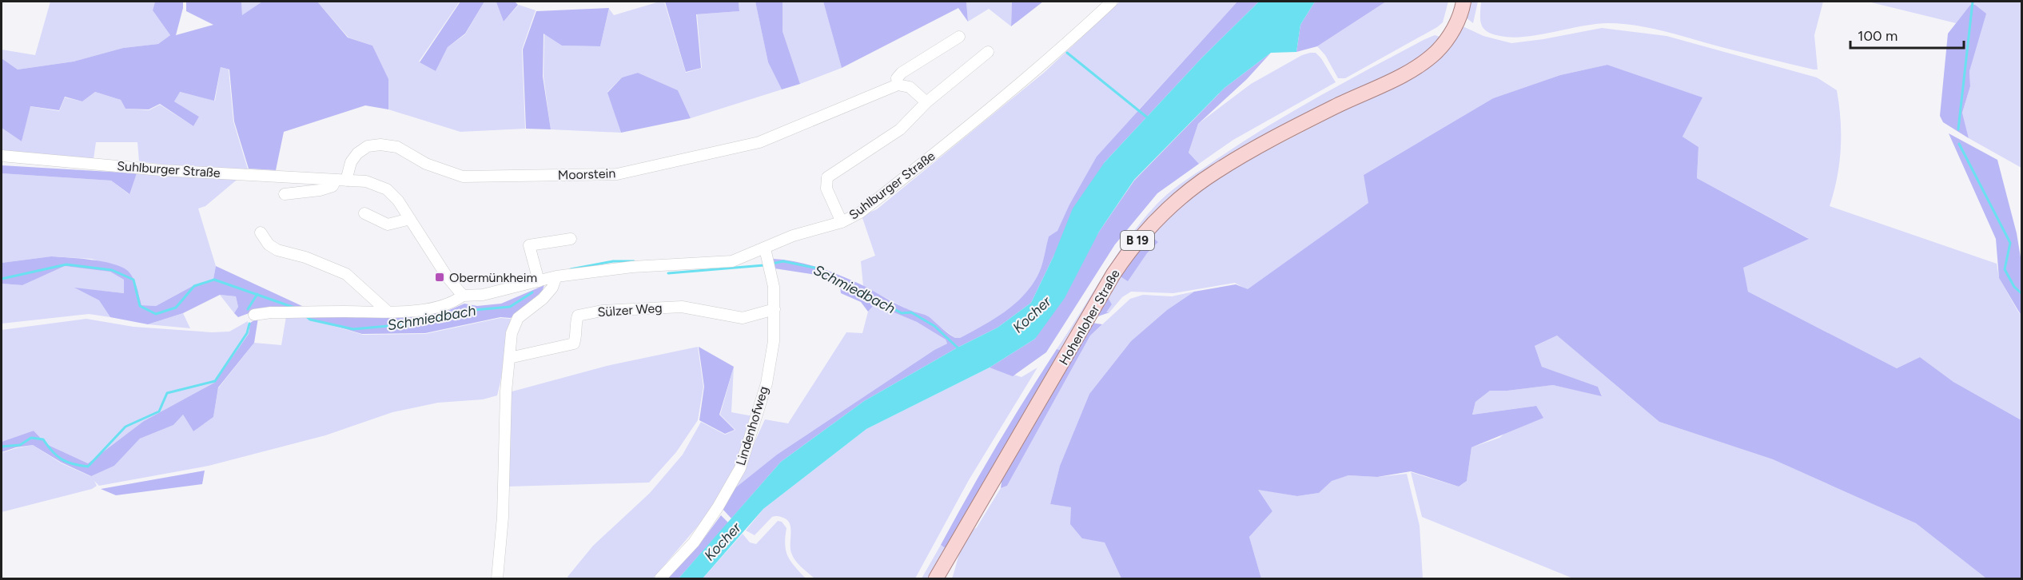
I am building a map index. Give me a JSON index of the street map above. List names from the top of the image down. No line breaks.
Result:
{"streets":{"main road":["B 19","Hohenloher Straße"],"street":["Suhlburger Straße","Moorstein","Sülzer Weg","Lindenhofweg"]},"crossings":[["Suhlburger Straße","Moorstein"],["Suhlburger Straße","Lindenhofweg"],["Sülzer Weg","Lindenhofweg"]],"water":["Schmiedbach","Kocher"],"places":{"transit":["Obermünkheim"]},"scale_bar":"100 m"}
